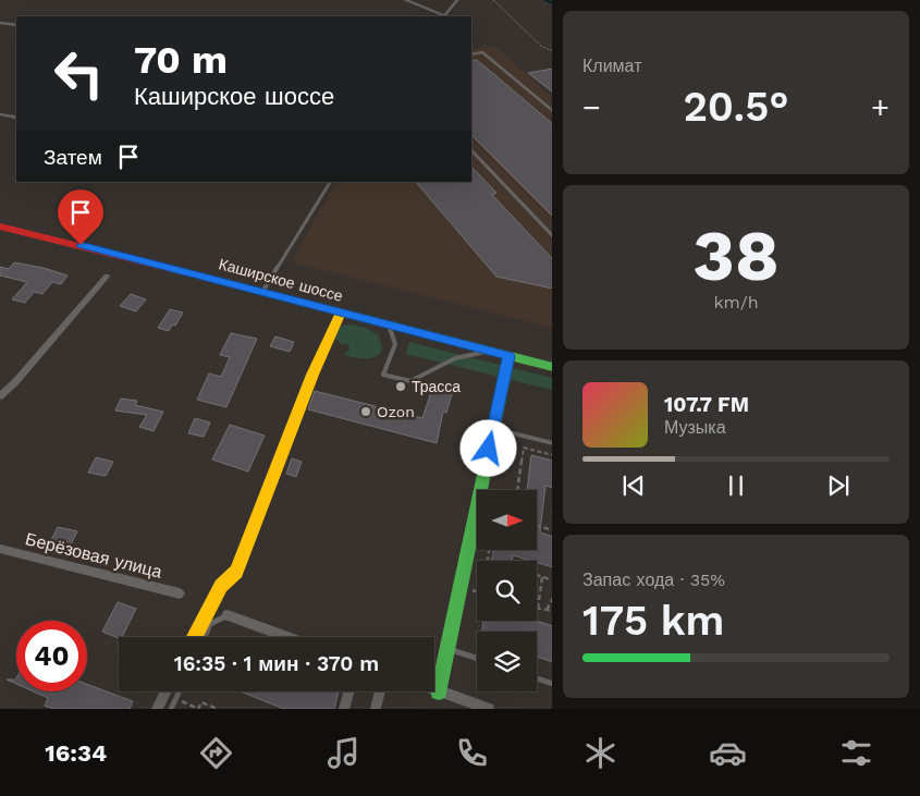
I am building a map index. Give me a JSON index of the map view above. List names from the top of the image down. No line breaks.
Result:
{"streets":{"street":["Каширское шоссе","Берёзовая улица"]},"places":["Трасса","Ozon"],"north":"right","page":{"tile":["Климат",["38","km/h"],["Запас хода · 35%","175 km"]],"turn":["70 m","Каширское шоссе"],"heat":["−","20.5°","+"],"then":"Затем","song":["107.7 FM","Музыка"],"limit":"40","trip":"16:35 · 1 мин · 370 m","tabs":"16:34"}}
